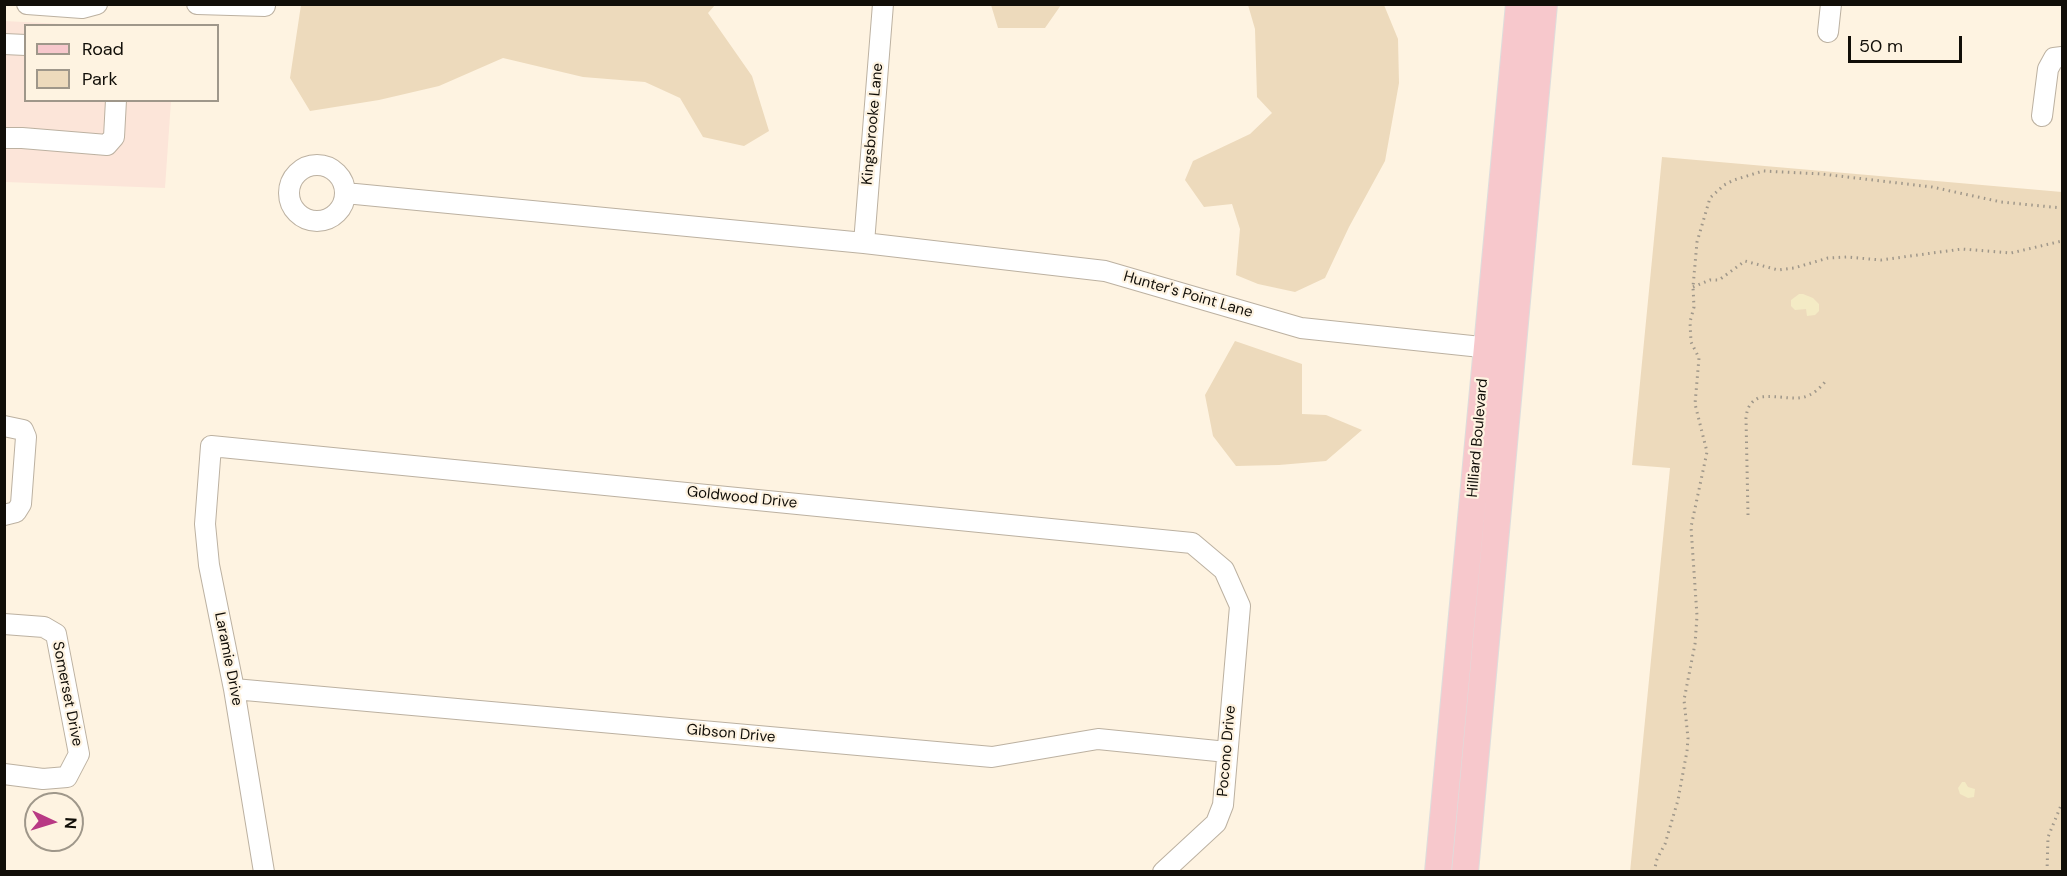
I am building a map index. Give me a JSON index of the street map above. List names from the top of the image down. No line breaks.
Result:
{"streets":{"main road":["Hilliard Boulevard"],"street":["Kingsbrooke Lane","Hunter's Point Lane","Goldwood Drive","Laramie Drive","Somerset Drive","Gibson Drive","Pocono Drive"]},"crossings":[["Kingsbrooke Lane","Hunter's Point Lane"],["Hunter's Point Lane","Hilliard Boulevard"],["Goldwood Drive","Laramie Drive"],["Goldwood Drive","Pocono Drive"],["Laramie Drive","Gibson Drive"],["Gibson Drive","Pocono Drive"]],"legend":["Road","Park"],"scale_bar":"50 m","north":"right"}
